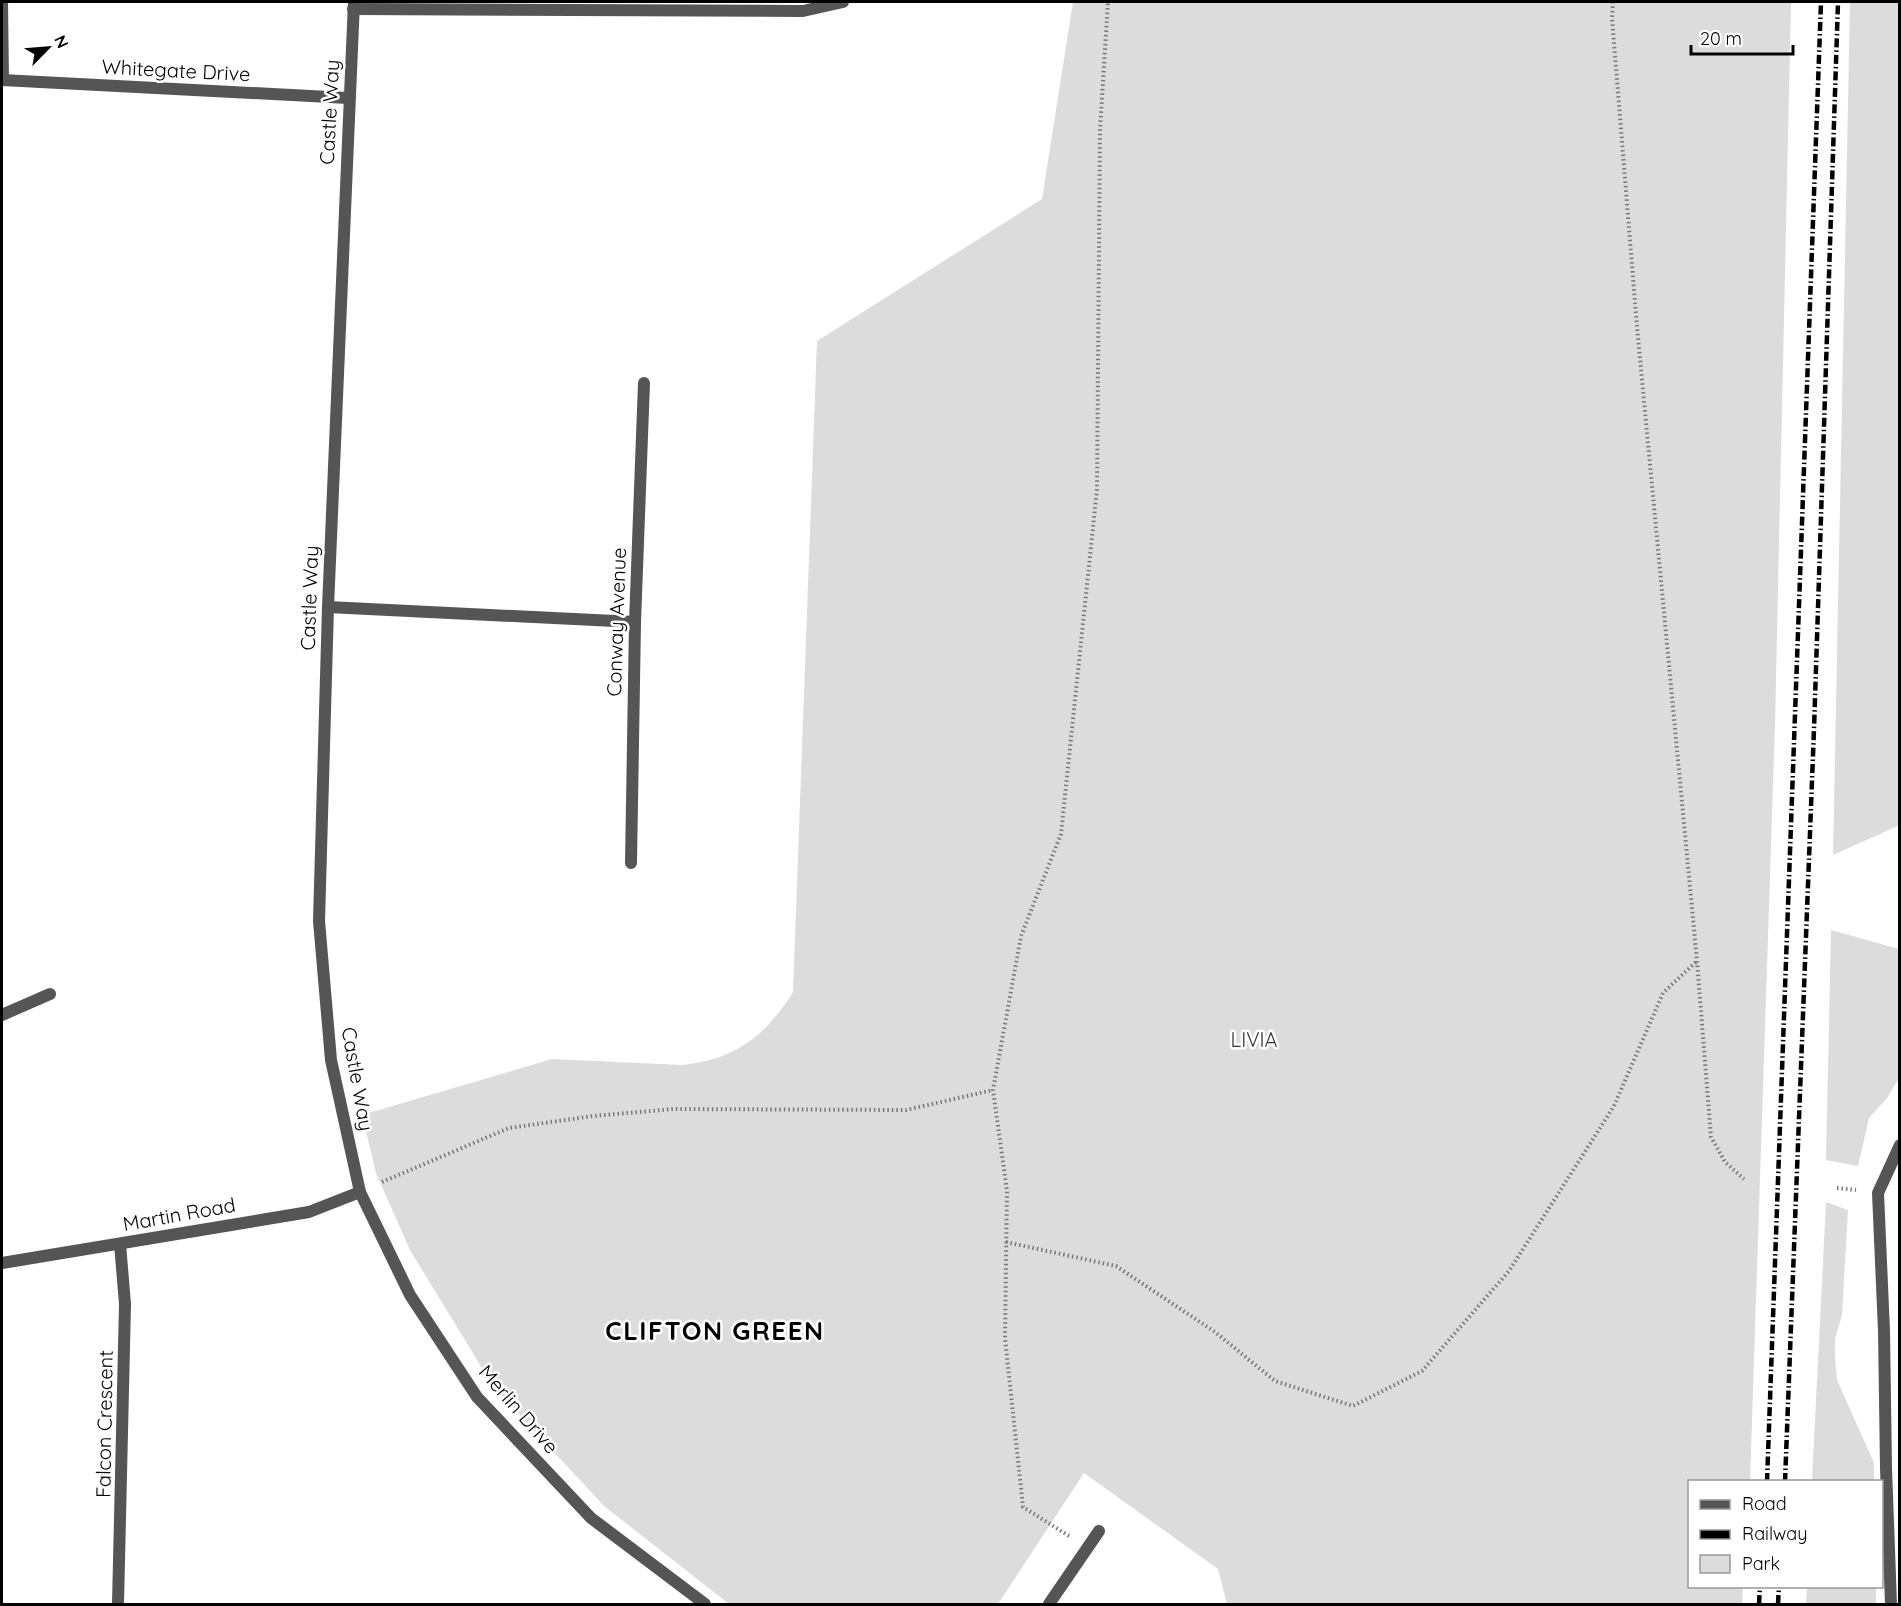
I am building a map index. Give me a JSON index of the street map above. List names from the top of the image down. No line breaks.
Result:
{"streets":{"street":["Whitegate Drive","Castle Way","Conway Avenue","Martin Road","Merlin Drive","Falcon Crescent"]},"crossings":[["Whitegate Drive","Castle Way"],["Castle Way","Martin Road"],["Castle Way","Merlin Drive"],["Martin Road","Merlin Drive"],["Martin Road","Falcon Crescent"]],"districts":["CLIFTON GREEN"],"parks":["LIVIA"],"legend":["Road","Railway","Park"],"scale_bar":"20 m","north":"top right"}
